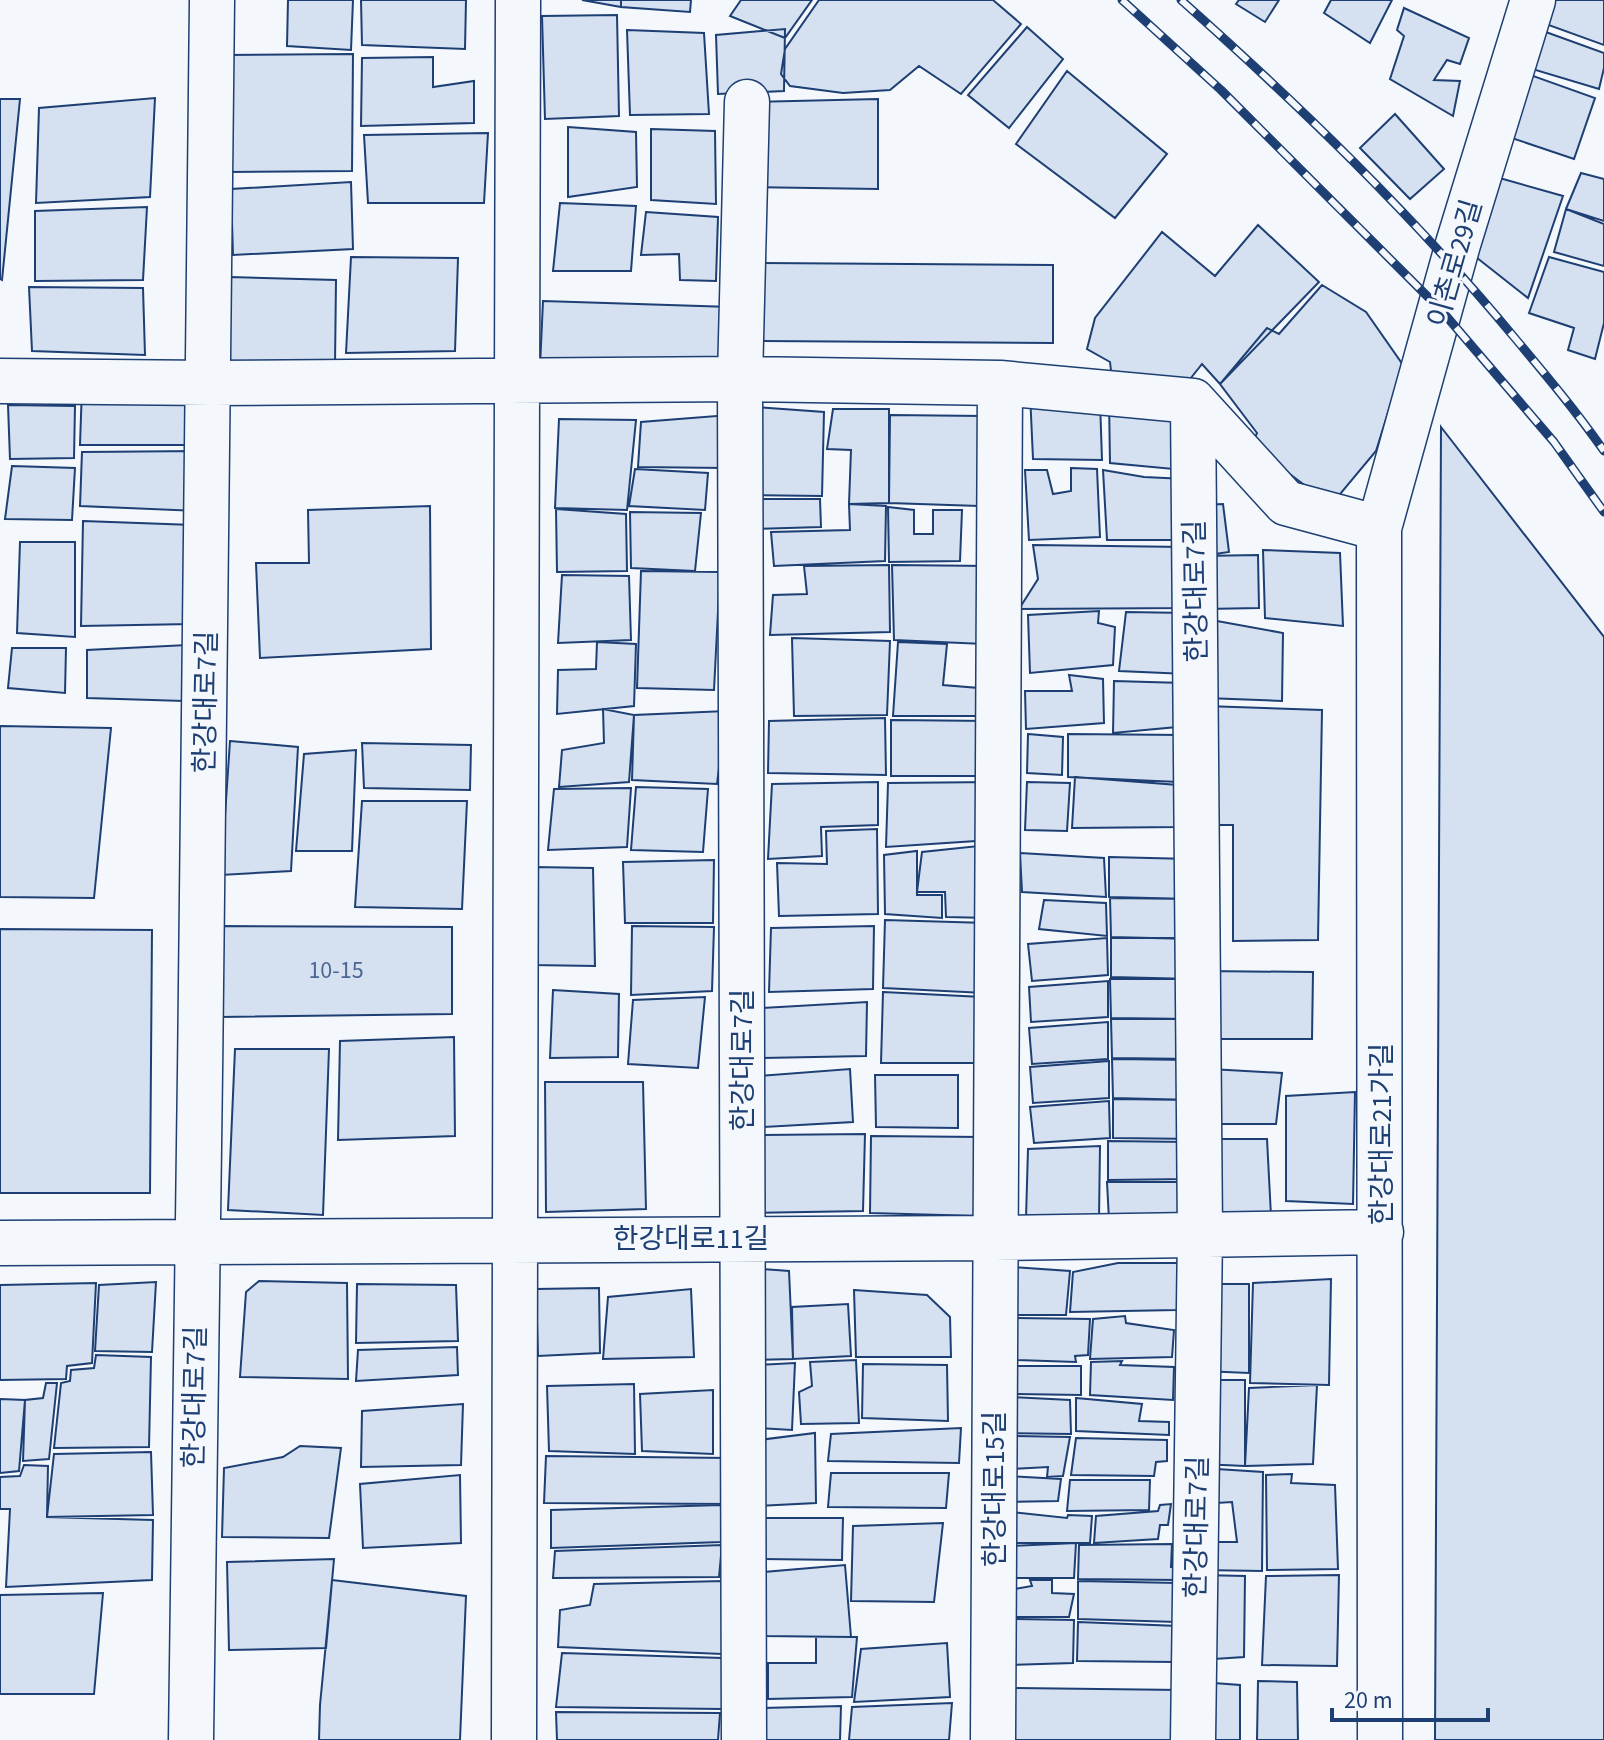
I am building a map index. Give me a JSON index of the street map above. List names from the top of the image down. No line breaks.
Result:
{"streets":{"street":["이촌로29길","한강대로7길","한강대로21가길","한강대로11길","한강대로15길"]},"crossings":[["이촌로29길","한강대로21가길"],["한강대로7길","한강대로11길"],["한강대로21가길","한강대로11길"],["한강대로11길","한강대로15길"]],"house_numbers":["10-15"],"scale_bar":"20 m"}
